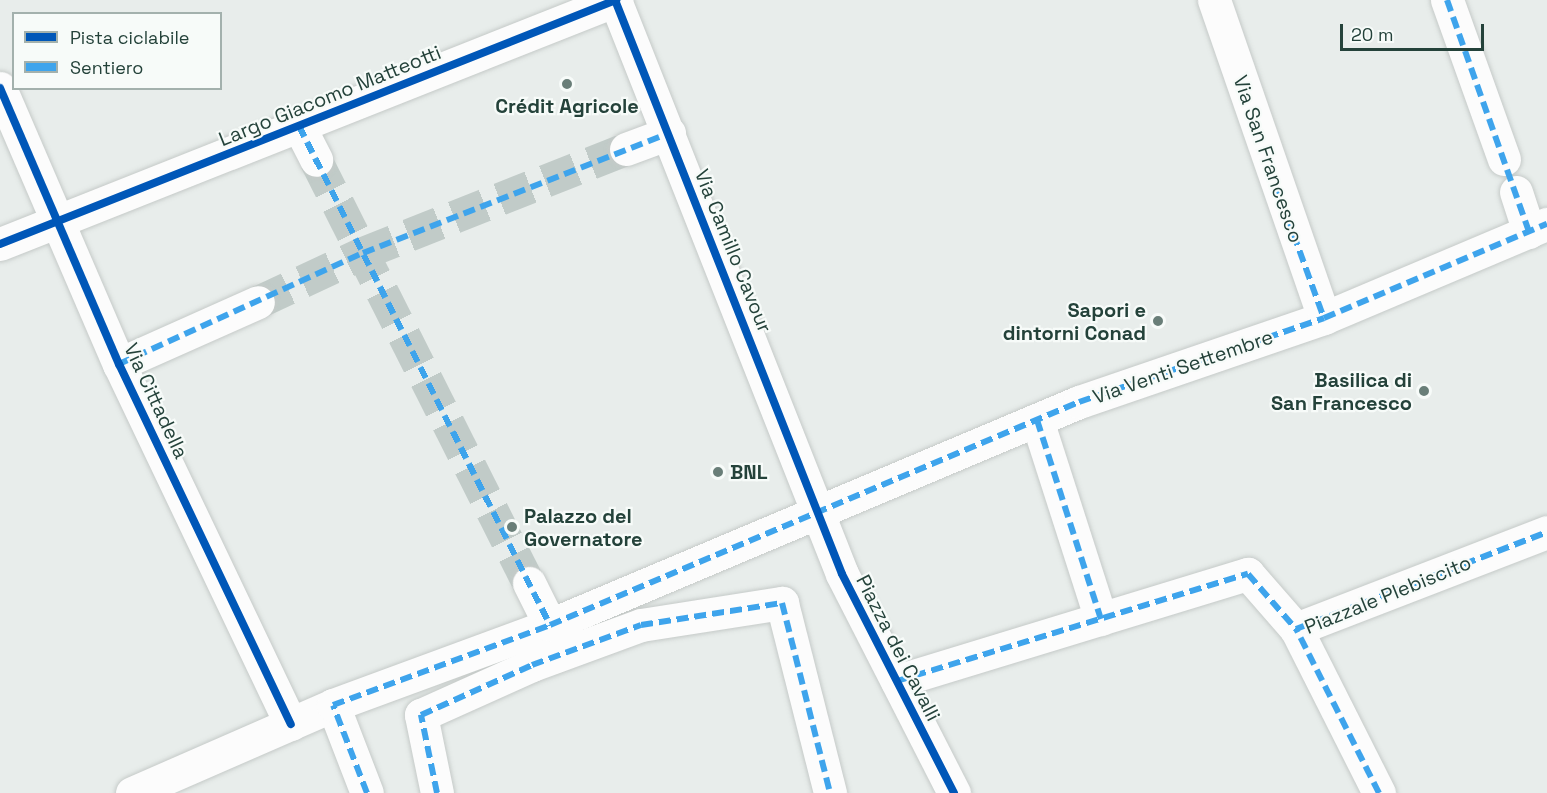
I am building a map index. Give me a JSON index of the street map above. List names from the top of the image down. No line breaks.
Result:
{"streets":{"street":["Largo Giacomo Matteotti","Via San Francesco","Via Camillo Cavour","Via Venti Settembre","Via Cittadella","Piazzale Plebiscito","Piazza dei Cavalli"]},"crossings":[["Largo Giacomo Matteotti","Via Camillo Cavour"],["Largo Giacomo Matteotti","Via Cittadella"],["Via San Francesco","Via Venti Settembre"],["Via Camillo Cavour","Via Venti Settembre"],["Via Camillo Cavour","Piazza dei Cavalli"],["Via Venti Settembre","Piazza dei Cavalli"]],"places":["Crédit Agricole","Sapori e dintorni Conad","Basilica di San Francesco","BNL","Palazzo del Governatore"],"legend":["Pista ciclabile","Sentiero"],"scale_bar":"20 m"}
